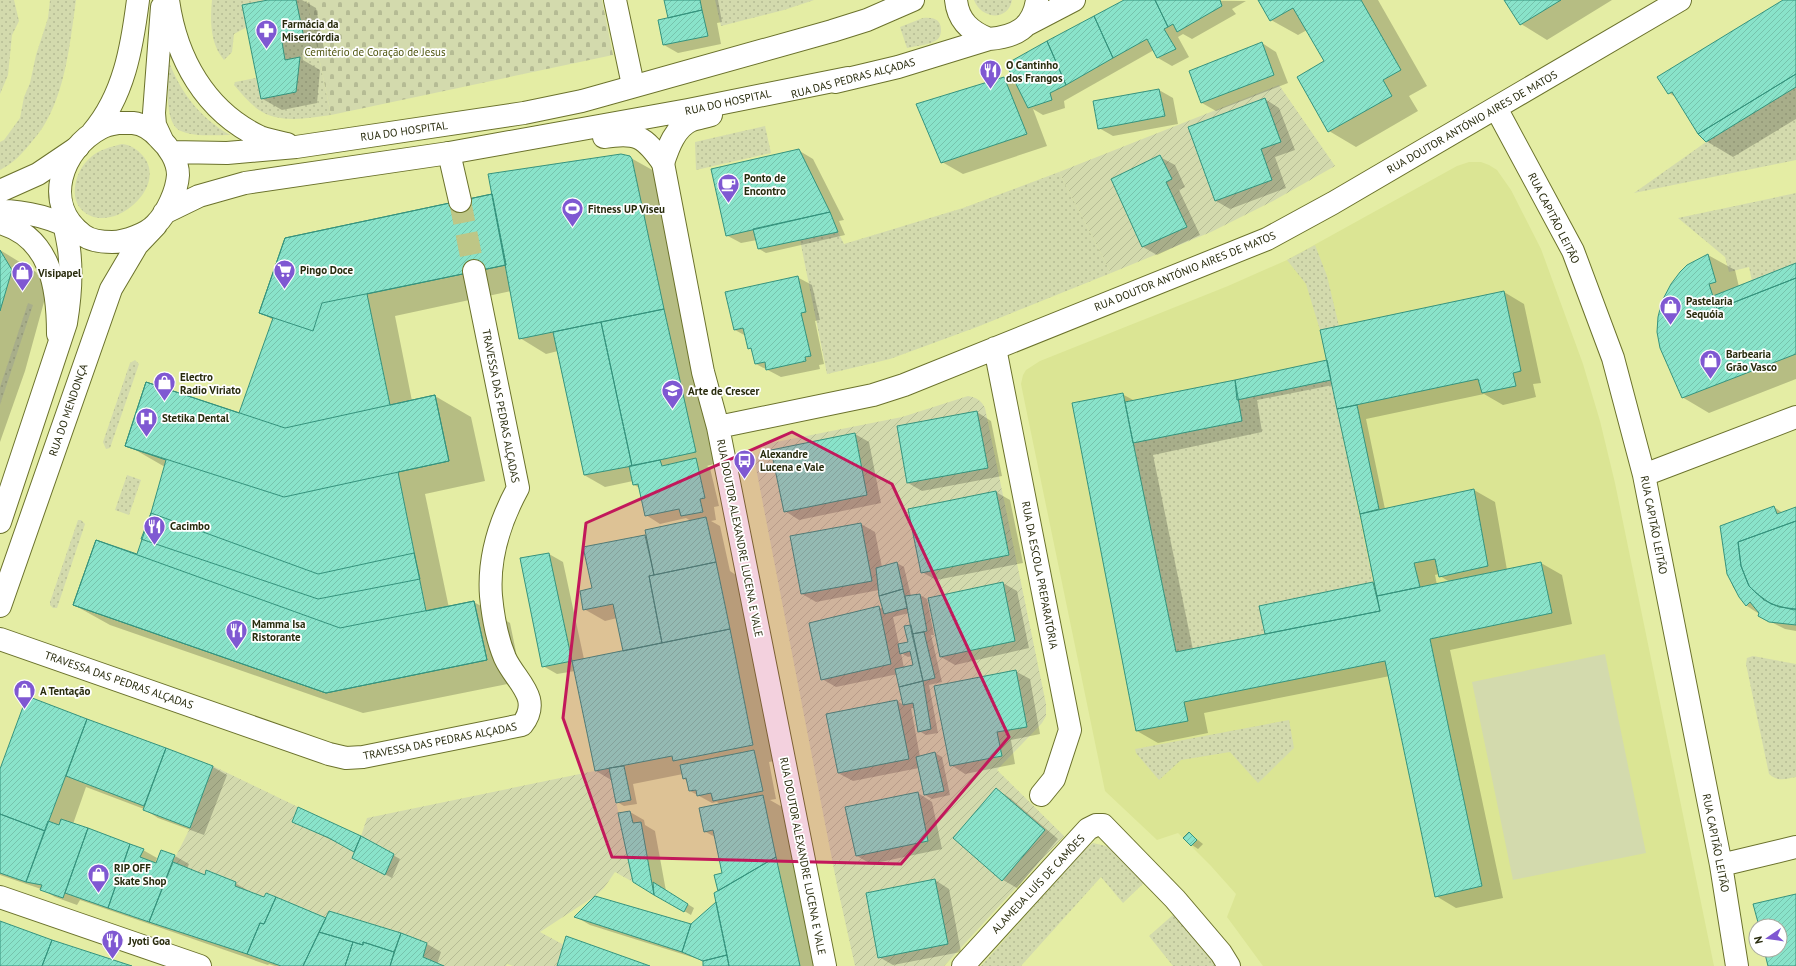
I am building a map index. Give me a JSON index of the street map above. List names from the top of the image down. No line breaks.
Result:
{"streets":{"street":["RUA DAS PEDRAS ALÇADAS","RUA DO HOSPITAL","RUA DOUTOR ANTÓNIO AIRES DE MATOS","RUA CAPITÃO LEITÃO","TRAVESSA DAS PEDRAS ALÇADAS","RUA DO MENDONÇA","RUA DOUTOR ALEXANDRE LUCENA E VALE","RUA DA ESCOLA PREPARATÓRIA","ALAMEDA LUÍS DE CAMÕES"]},"crossings":[["RUA DAS PEDRAS ALÇADAS","RUA DO HOSPITAL"],["RUA DAS PEDRAS ALÇADAS","RUA DOUTOR ALEXANDRE LUCENA E VALE"],["RUA DO HOSPITAL","RUA DO MENDONÇA"],["RUA DO HOSPITAL","RUA DOUTOR ALEXANDRE LUCENA E VALE"],["RUA DOUTOR ANTÓNIO AIRES DE MATOS","RUA CAPITÃO LEITÃO"],["RUA DOUTOR ANTÓNIO AIRES DE MATOS","RUA DOUTOR ALEXANDRE LUCENA E VALE"],["RUA DOUTOR ANTÓNIO AIRES DE MATOS","RUA DA ESCOLA PREPARATÓRIA"]],"parks":["Cemitério de Coração de Jesus"],"places":{"pharmacy":["Farmácia da Misericórdia"],"restaurant":["O Cantinho dos Frangos","Cacimbo","Mamma Isa Ristorante","Jyoti Goa"],"cafe":["Ponto de Encontro"],"sports":["Fitness UP Viseu"],"supermarket":["Pingo Doce"],"shop":["Visipapel","Pastelaria Sequóia","Barbearia Grão Vasco","Electro Radio Viriato","A Tentação","RIP OFF Skate Shop"],"school or university":["Arte de Crescer"],"hospital":["Stetika Dental"],"bus stop":["Alexandre Lucena e Vale"]},"north":"left"}
